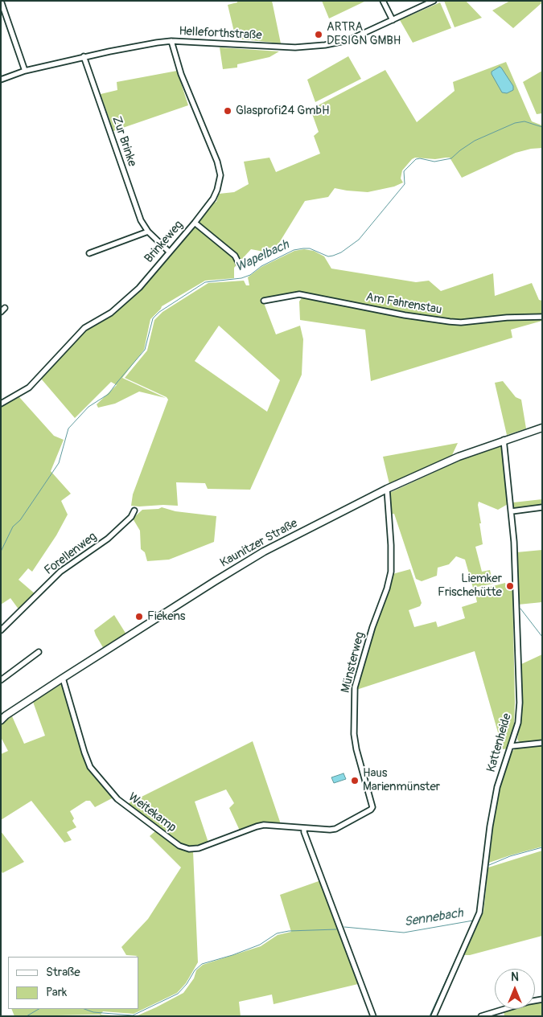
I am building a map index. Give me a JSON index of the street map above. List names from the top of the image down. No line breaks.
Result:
{"streets":{"street":["Helleforthstraße","Zur Brinke","Brinkeweg","Am Fahrenstau","Kaunitzer Straße","Forellenweg","Münsterweg","Kattenheide","Weitekamp"]},"crossings":[["Helleforthstraße","Zur Brinke"],["Helleforthstraße","Brinkeweg"],["Zur Brinke","Brinkeweg"],["Kaunitzer Straße","Münsterweg"],["Kaunitzer Straße","Kattenheide"],["Kaunitzer Straße","Weitekamp"],["Münsterweg","Weitekamp"]],"water":["Wapelbach","Sennebach"],"places":["ARTRA DESIGN GMBH","Glasprofi24 GmbH","Liemker Frischehütte","Fiekens","Haus Marienmünster"],"legend":["Straße","Park"],"north":"top"}
